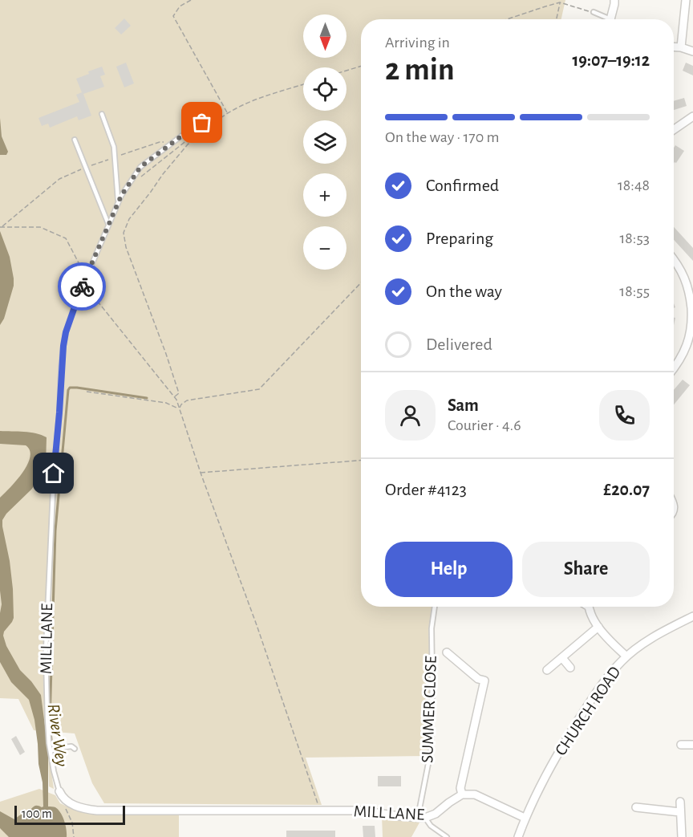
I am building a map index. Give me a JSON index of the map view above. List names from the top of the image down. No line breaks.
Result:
{"streets":{"street":["MILL LANE","CHURCH ROAD"],"lane":["SUMMER CLOSE"]},"crossings":[["MILL LANE","SUMMER CLOSE"]],"water":["River Wey"],"scale_bar":"100 m","north":"bottom","page":{"map_buttons":["+","−"],"heading":["2 min","Arriving in","19:07–19:12"],"panel":["Sam","Courier · 4.6","Order #4123","£20.07"],"bar":"On the way · 170 m","list":[["Confirmed","18:48"],["Preparing","18:53"],["On the way","18:55"],"Delivered"],"buttons":["Help","Share"],"scale":"100 m"}}
